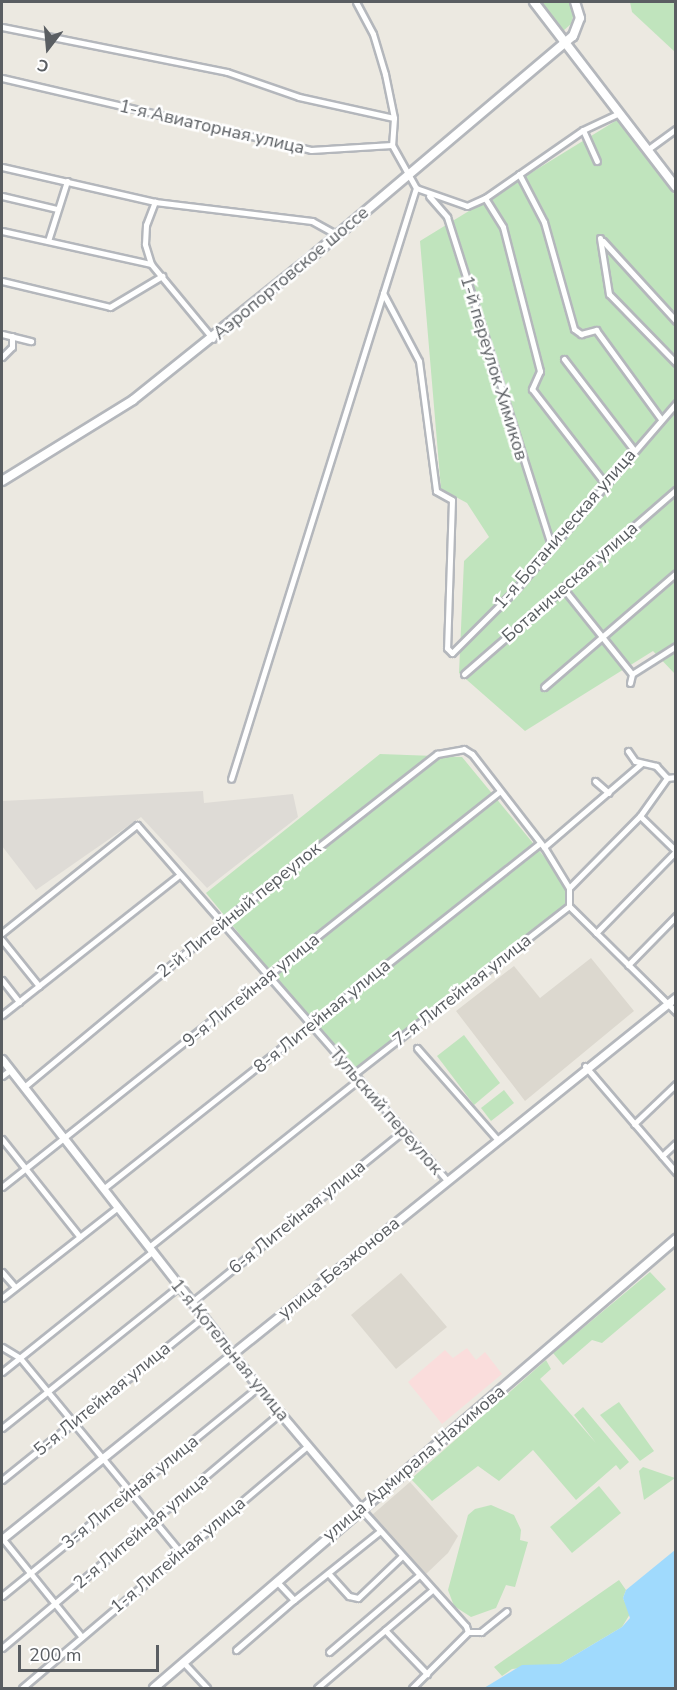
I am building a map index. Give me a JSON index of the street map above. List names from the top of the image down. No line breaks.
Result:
{"streets":{"main road":["Аэропортовское шоссе","улица Адмирала Нахимова"],"street":["1-я Авиаторная улица","1-й переулок Химиков","1-я Ботаническая улица","Ботаническая улица","2-й Литейный переулок","9-я Литейная улица","7-я Литейная улица","8-я Литейная улица","Тульский переулок","6-я Литейная улица","улица Безжонова","1-я Котельная улица","5-я Литейная улица","3-я Литейная улица","2-я Литейная улица","1-я Литейная улица"]},"crossings":[["1-й переулок Химиков","1-я Ботаническая улица"],["2-й Литейный переулок","9-я Литейная улица"],["2-й Литейный переулок","Тульский переулок"],["2-й Литейный переулок","1-я Котельная улица"],["9-я Литейная улица","Тульский переулок"],["9-я Литейная улица","1-я Котельная улица"],["7-я Литейная улица","Тульский переулок"],["8-я Литейная улица","Тульский переулок"],["8-я Литейная улица","1-я Котельная улица"],["Тульский переулок","6-я Литейная улица"],["Тульский переулок","улица Безжонова"],["6-я Литейная улица","1-я Котельная улица"],["улица Безжонова","1-я Котельная улица"],["1-я Котельная улица","5-я Литейная улица"],["1-я Котельная улица","улица Адмирала Нахимова"],["1-я Котельная улица","3-я Литейная улица"],["1-я Котельная улица","2-я Литейная улица"],["1-я Котельная улица","1-я Литейная улица"]],"scale_bar":"200 m","north":"bottom"}
